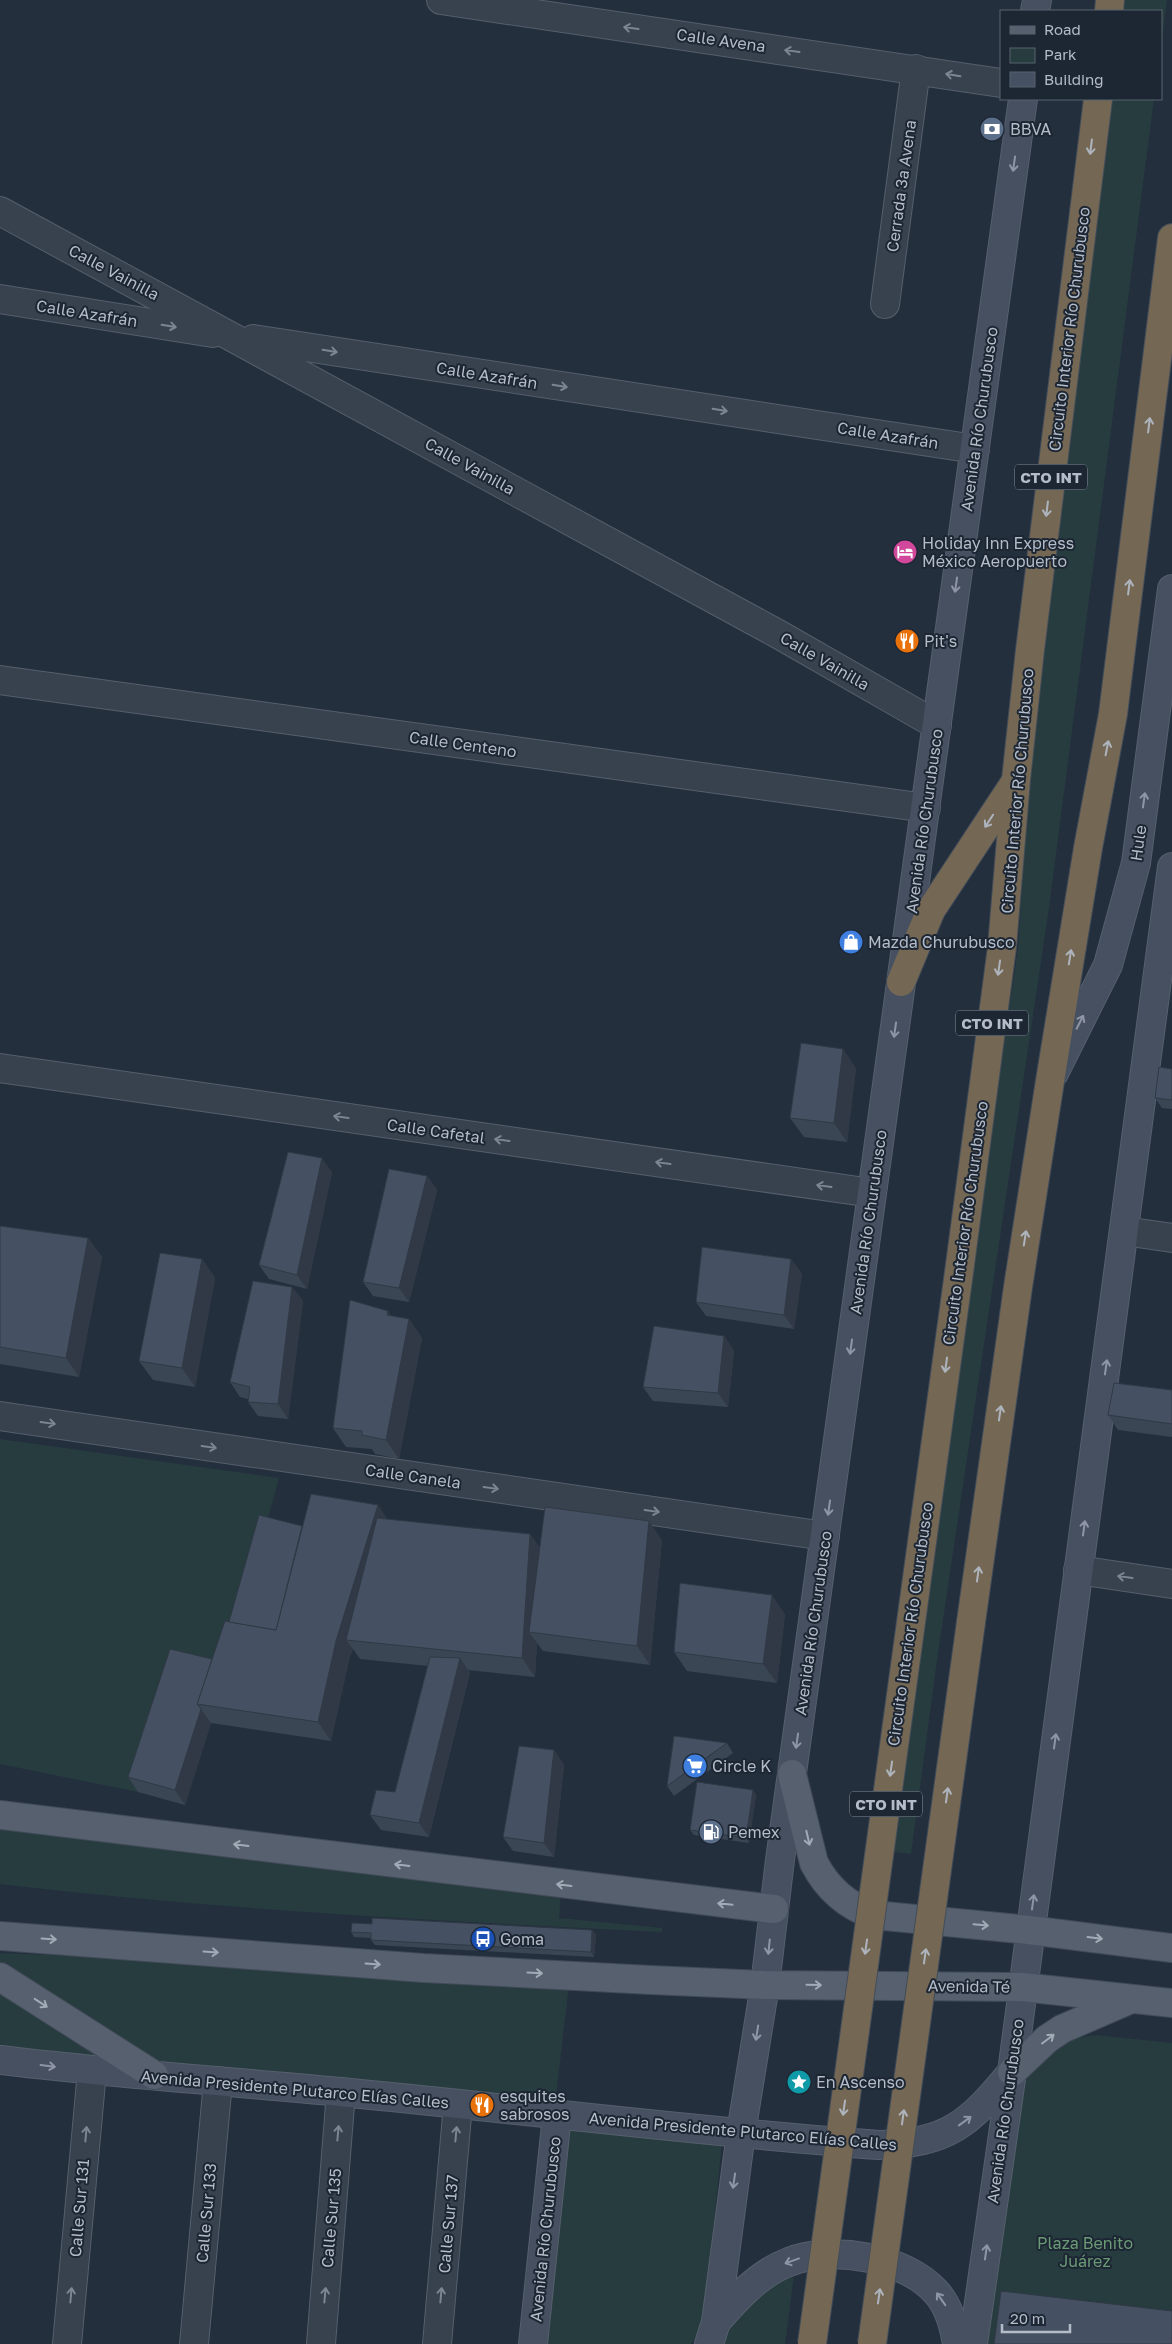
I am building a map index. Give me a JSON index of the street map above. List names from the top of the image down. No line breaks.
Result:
{"streets":{"highway":["Circuito Interior Río Churubusco","CTO INT"],"main road":["Avenida Río Churubusco","Hule","Avenida Té","Avenida Presidente Plutarco Elías Calles"],"street":["Calle Avena","Cerrada 3ª Avena","Calle Vainilla","Calle Azafrán","Calle Centeno","Calle Cafetal","Calle Canela","Calle Sur 131","Calle Sur 133","Calle Sur 135","Calle Sur 137"]},"crossings":[["Calle Avena","Cerrada 3ª Avena"],["Calle Vainilla","Calle Azafrán"],["Calle Vainilla","Avenida Río Churubusco"],["Calle Azafrán","Avenida Río Churubusco"],["Avenida Río Churubusco","Calle Centeno"],["Avenida Río Churubusco","Calle Cafetal"],["Avenida Río Churubusco","Calle Canela"],["Avenida Río Churubusco","Avenida Té"],["Avenida Río Churubusco","Avenida Presidente Plutarco Elías Calles"],["CTO INT","Hule"],["Avenida Presidente Plutarco Elías Calles","Calle Sur 131"],["Avenida Presidente Plutarco Elías Calles","Calle Sur 133"],["Avenida Presidente Plutarco Elías Calles","Calle Sur 135"],["Avenida Presidente Plutarco Elías Calles","Calle Sur 137"]],"one_way":["Calle Avena","Calle Azafrán","Hule","Calle Cafetal","Calle Canela","Avenida Té","Calle Sur 131","Calle Sur 135","Calle Sur 137"],"parks":["Plaza Benito Juárez"],"places":{"bank":["BBVA"],"hotel":["Holiday Inn Express México Aeropuerto"],"restaurant":["Pit's","esquites sabrosos"],"shop":["Mazda Churubusco"],"supermarket":["Circle K"],"fuel station":["Pemex"],"bus stop":["Goma"],"place":["En Ascenso"]},"legend":["Road","Park","Building"],"scale_bar":"20 m"}
